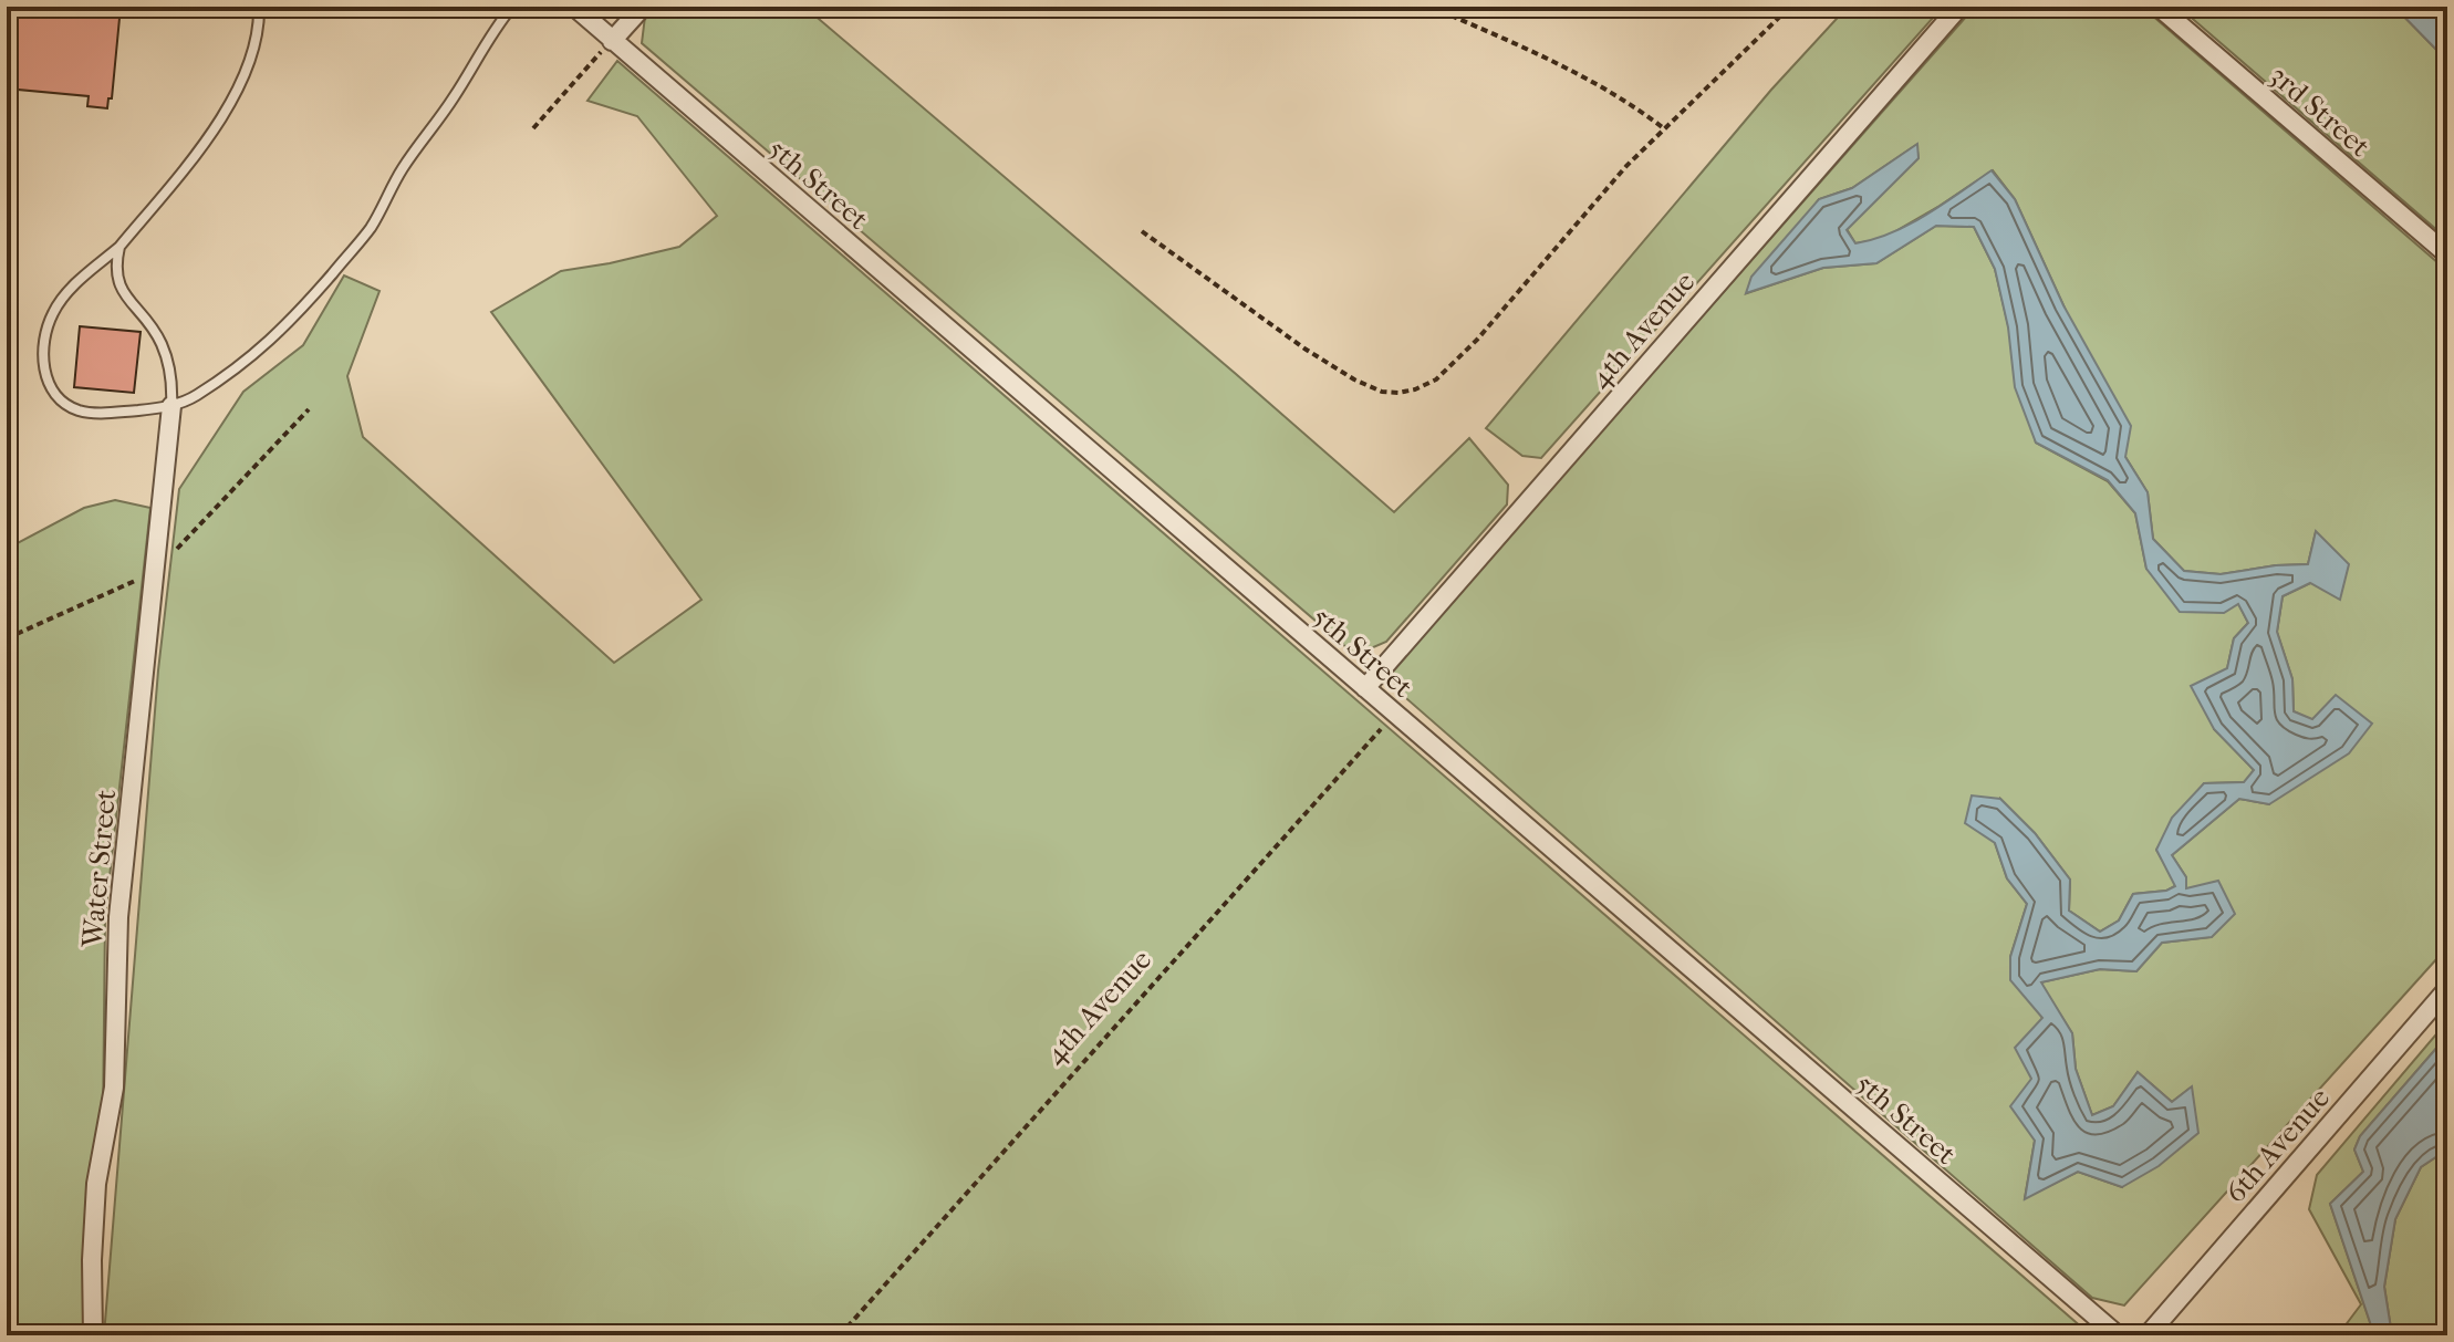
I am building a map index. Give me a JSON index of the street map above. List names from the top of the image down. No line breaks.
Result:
{"streets":{"street":["3rd Street","5th Street","4th Avenue","Water Street","6th Avenue"]},"crossings":[["5th Street","4th Avenue"]]}
